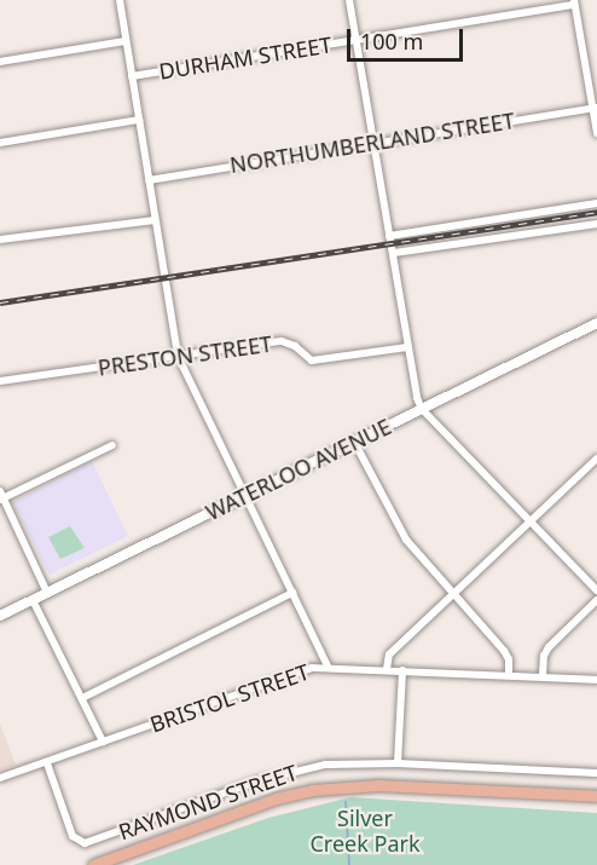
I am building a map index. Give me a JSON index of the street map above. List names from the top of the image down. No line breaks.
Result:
{"streets":{"street":["DURHAM STREET","NORTHUMBERLAND STREET","PRESTON STREET","WATERLOO AVENUE","BRISTOL STREET","RAYMOND STREET"]},"crossings":[["BRISTOL STREET","RAYMOND STREET"]],"parks":["Silver Creek Park"],"scale_bar":"100 m"}
